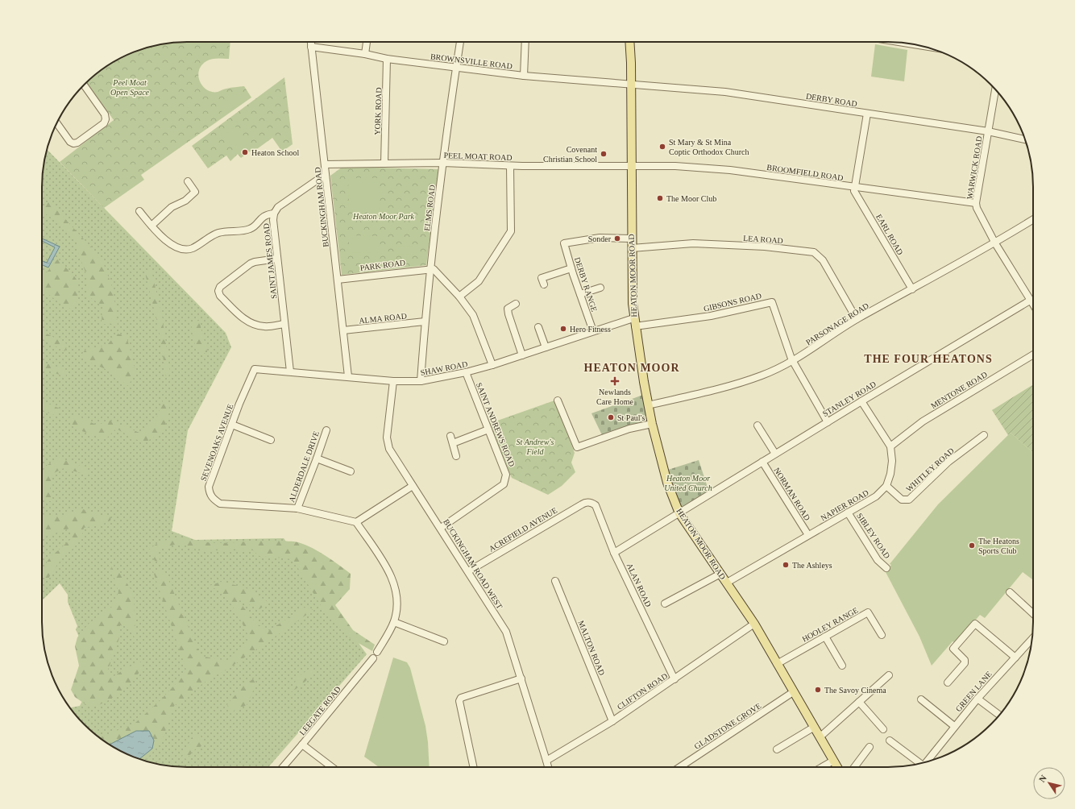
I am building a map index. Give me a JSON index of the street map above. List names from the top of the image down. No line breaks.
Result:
{"streets":{"main road":["HEATON MOOR ROAD"],"street":["BROWNSVILLE ROAD","DERBY ROAD","YORK ROAD","PEEL MOAT ROAD","WARWICK ROAD","BROOMFIELD ROAD","BUCKINGHAM ROAD","ELMS ROAD","EARL ROAD","LEA ROAD","SAINT JAMES ROAD","PARK ROAD","DERBY RANGE","GIBSONS ROAD","ALMA ROAD","PARSONAGE ROAD","SHAW ROAD","MENTONE ROAD","STANLEY ROAD","SAINT ANDREWS ROAD","SEVENOAKS AVENUE","ALDERDALE DRIVE","WHITLEY ROAD","NORMAN ROAD","NAPIER ROAD","ACREFIELD AVENUE","SIBLEY ROAD","BUCKINGHAM ROAD WEST","ALAN ROAD","HOOLEY RANGE","MALTON ROAD","CLIFTON ROAD","GREEN LANE","LEEGATE ROAD","GLADSTONE GROVE"]},"crossings":[["BROWNSVILLE ROAD","DERBY ROAD"],["BROWNSVILLE ROAD","YORK ROAD"],["BROWNSVILLE ROAD","BUCKINGHAM ROAD"],["BROWNSVILLE ROAD","ELMS ROAD"],["BROWNSVILLE ROAD","HEATON MOOR ROAD"],["DERBY ROAD","WARWICK ROAD"],["DERBY ROAD","HEATON MOOR ROAD"],["YORK ROAD","PEEL MOAT ROAD"],["PEEL MOAT ROAD","BROOMFIELD ROAD"],["PEEL MOAT ROAD","BUCKINGHAM ROAD"],["PEEL MOAT ROAD","ELMS ROAD"],["PEEL MOAT ROAD","HEATON MOOR ROAD"],["WARWICK ROAD","BROOMFIELD ROAD"],["WARWICK ROAD","PARSONAGE ROAD"],["WARWICK ROAD","STANLEY ROAD"],["BROOMFIELD ROAD","EARL ROAD"],["BROOMFIELD ROAD","HEATON MOOR ROAD"],["BUCKINGHAM ROAD","SAINT JAMES ROAD"],["BUCKINGHAM ROAD","PARK ROAD"],["BUCKINGHAM ROAD","ALMA ROAD"],["BUCKINGHAM ROAD","SHAW ROAD"],["ELMS ROAD","PARK ROAD"],["ELMS ROAD","ALMA ROAD"],["ELMS ROAD","SHAW ROAD"],["EARL ROAD","PARSONAGE ROAD"],["LEA ROAD","HEATON MOOR ROAD"],["LEA ROAD","PARSONAGE ROAD"],["SAINT JAMES ROAD","SHAW ROAD"],["HEATON MOOR ROAD","DERBY RANGE"],["HEATON MOOR ROAD","GIBSONS ROAD"],["HEATON MOOR ROAD","PARSONAGE ROAD"],["HEATON MOOR ROAD","SHAW ROAD"],["HEATON MOOR ROAD","STANLEY ROAD"],["HEATON MOOR ROAD","NAPIER ROAD"],["HEATON MOOR ROAD","HOOLEY RANGE"],["HEATON MOOR ROAD","CLIFTON ROAD"],["HEATON MOOR ROAD","GLADSTONE GROVE"],["DERBY RANGE","SHAW ROAD"],["GIBSONS ROAD","PARSONAGE ROAD"],["SHAW ROAD","SAINT ANDREWS ROAD"],["SHAW ROAD","SEVENOAKS AVENUE"],["SHAW ROAD","BUCKINGHAM ROAD WEST"],["STANLEY ROAD","NORMAN ROAD"],["STANLEY ROAD","ALAN ROAD"],["SAINT ANDREWS ROAD","BUCKINGHAM ROAD WEST"],["SEVENOAKS AVENUE","ALDERDALE DRIVE"],["WHITLEY ROAD","NAPIER ROAD"],["NORMAN ROAD","NAPIER ROAD"],["NAPIER ROAD","SIBLEY ROAD"],["ACREFIELD AVENUE","BUCKINGHAM ROAD WEST"],["ACREFIELD AVENUE","ALAN ROAD"],["BUCKINGHAM ROAD WEST","CLIFTON ROAD"],["ALAN ROAD","CLIFTON ROAD"],["MALTON ROAD","CLIFTON ROAD"]],"districts":["THE FOUR HEATONS","HEATON MOOR"],"parks":["Peel Moat Open Space","Heaton Moor Park","St Andrew's Field","Heaton Moor United Church"],"places":{"other":["St Mary & St Mina Coptic Orthodox Church","Heaton School","Covenant Christian School","The Moor Club","Sonder","Hero Fitness","St Paul's","The Heatons Sports Club","The Ashleys","The Savoy Cinema"],"health":["Newlands Care Home"]},"north":"top left"}
